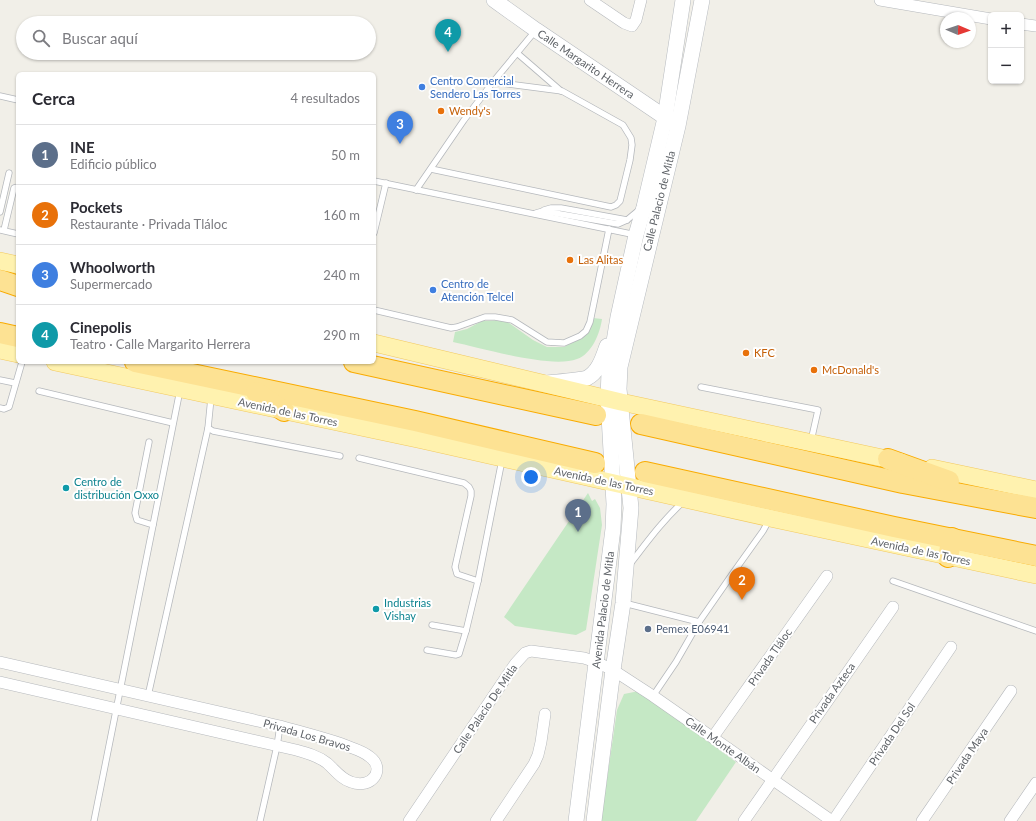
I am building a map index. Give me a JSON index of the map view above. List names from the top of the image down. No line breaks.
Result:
{"streets":{"highway":["Avenida de las Torres"],"main road":["Calle Margarito Herrera","Calle Palacio de Mitla","Avenida Palacio de Mitla"],"street":["Privada Tláloc","Privada Azteca","Calle Palacio De Mitla","Privada Del Sol","Privada Los Bravos","Calle Monte Albán","Privada Maya"]},"crossings":[["Calle Margarito Herrera","Calle Palacio de Mitla"],["Calle Palacio de Mitla","Avenida Palacio de Mitla"],["Avenida de las Torres","Avenida Palacio de Mitla"],["Avenida Palacio de Mitla","Calle Palacio De Mitla"],["Avenida Palacio de Mitla","Calle Monte Albán"],["Privada Tláloc","Calle Monte Albán"],["Privada Azteca","Calle Monte Albán"],["Calle Palacio De Mitla","Calle Monte Albán"],["Privada Del Sol","Calle Monte Albán"]],"places":["Centro Comercial Sendero Las Torres","Wendy's","Las Alitas","Centro de Atención Telcel","KFC","McDonald's","Centro de distribución Oxxo","Industrias Vishay","Pemex E06941"],"north":"right","page":{"map_buttons":["+","−"],"search":"Buscar aquí","pins":["4","3","1","2"],"heading":["Cerca","4 resultados"],"list":[{"mark":"1","name":"INE","note":"Edificio público","value":"50 m"},{"mark":"2","name":"Pockets","note":"Restaurante · Privada Tláloc","value":"160 m"},{"mark":"3","name":"Whoolworth","note":"Supermercado","value":"240 m"},{"mark":"4","name":"Cinepolis","note":"Teatro · Calle Margarito Herrera","value":"290 m"}]}}
